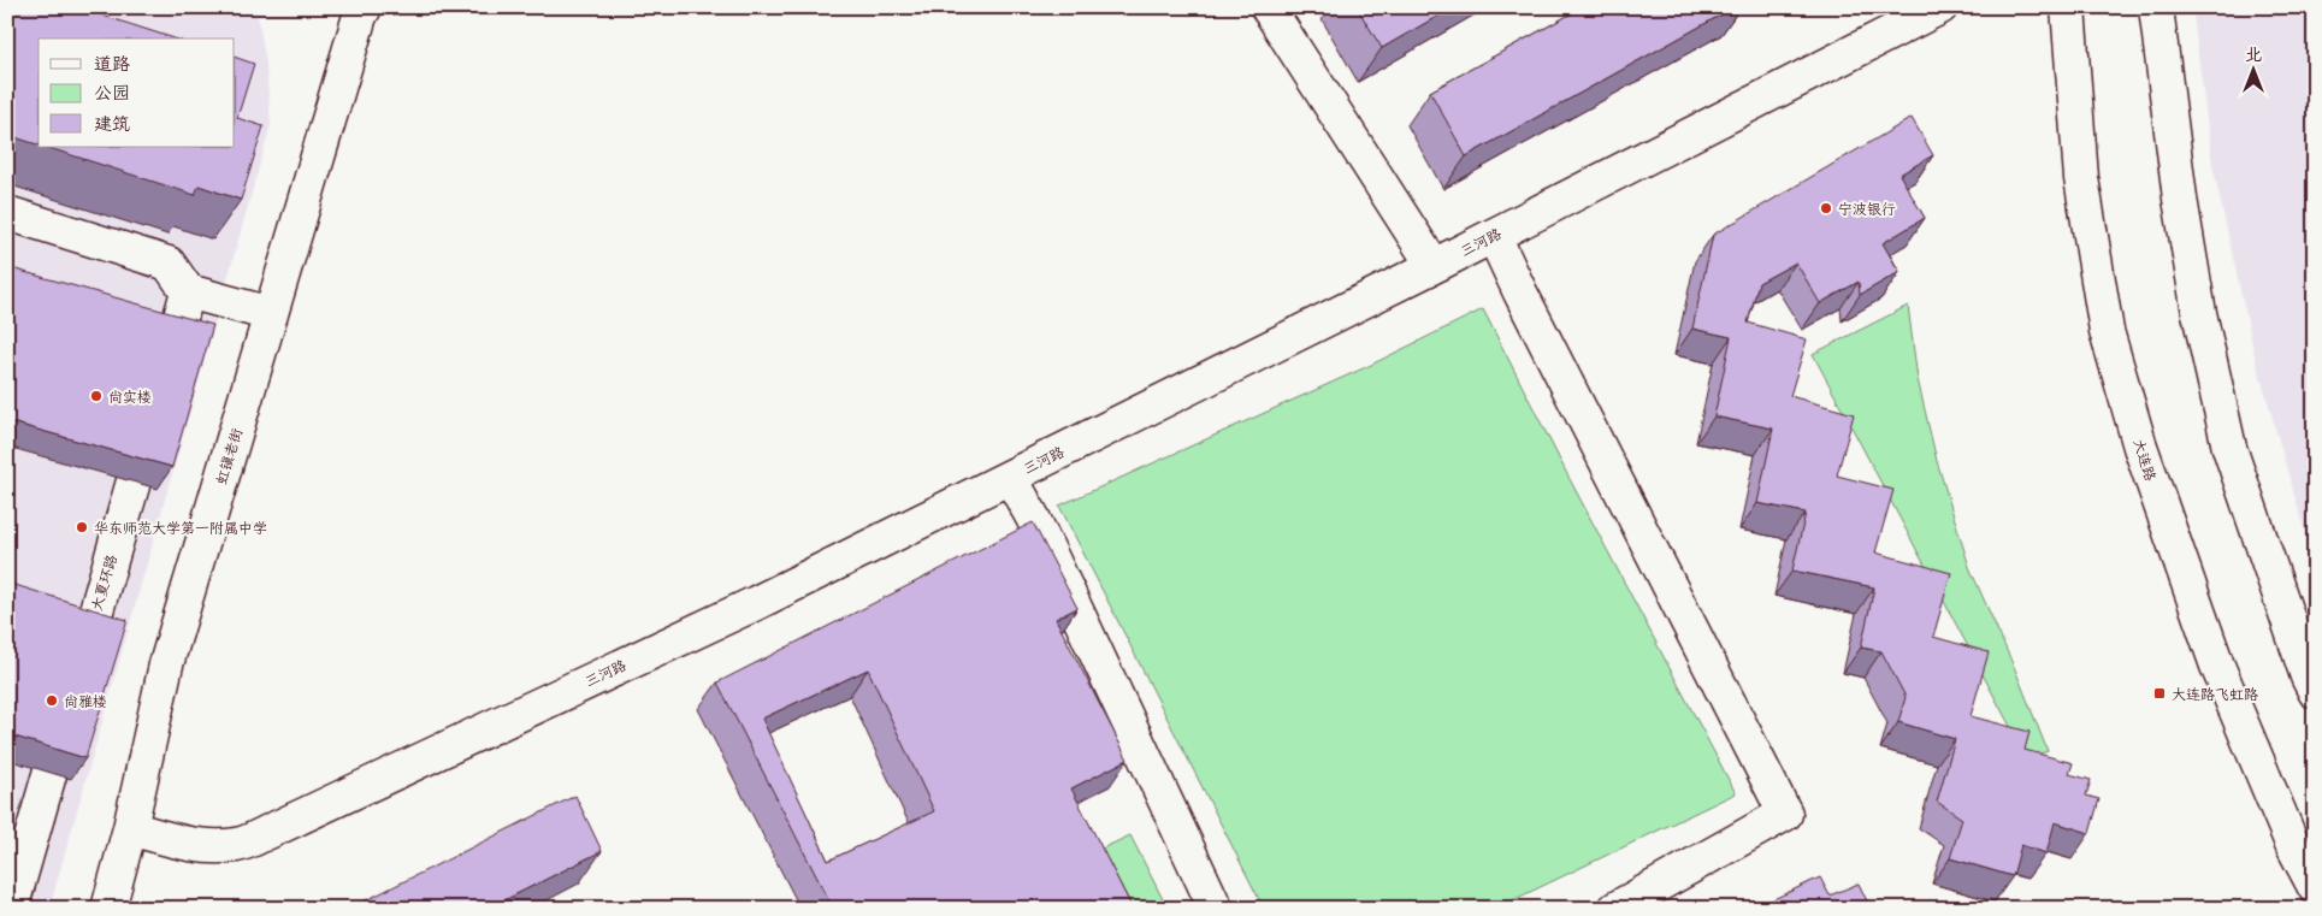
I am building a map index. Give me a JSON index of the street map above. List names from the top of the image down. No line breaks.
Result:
{"streets":{"street":["三河路","虹镇老街","大连路","大夏环路"]},"crossings":[["三河路","虹镇老街"]],"places":{"other":["宁波银行","尚实楼","华东师范大学第一附属中学","尚雅楼"],"transit":["大连路飞虹路"]},"legend":["道路","公园","建筑"],"north":"top"}
